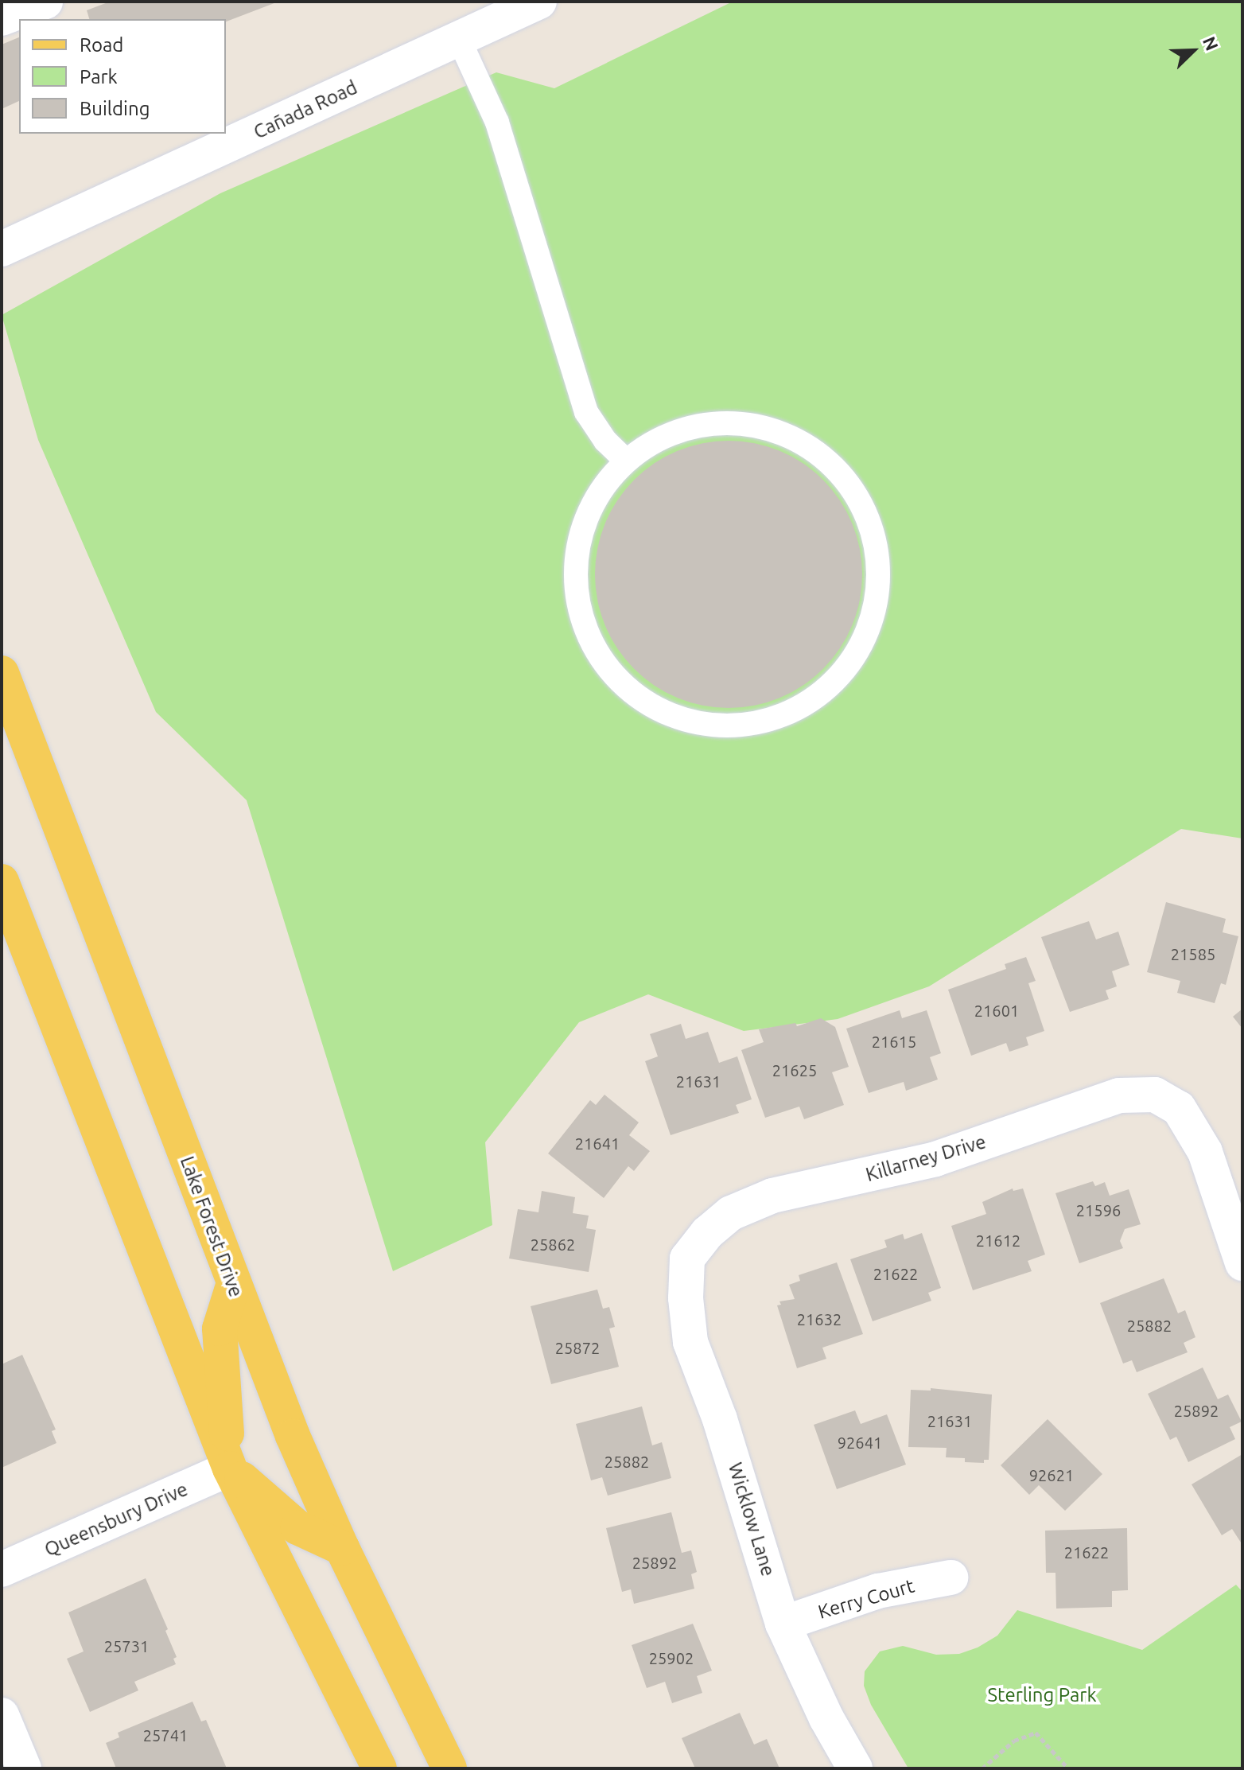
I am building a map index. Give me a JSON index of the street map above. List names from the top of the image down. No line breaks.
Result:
{"streets":{"main road":["Lake Forest Drive"],"street":["Cañada Road","Killarney Drive","Queensbury Drive","Wicklow Lane","Kerry Court"]},"crossings":[["Killarney Drive","Wicklow Lane"],["Wicklow Lane","Kerry Court"]],"parks":["Sterling Park"],"house_numbers":["21585","21601","21615","21625","21631","21641","21596","21612","25862","21622","21632","25882","25872","25892","21631","92641","25882","92621","21622","25892","25731","25902","25741"],"legend":["Road","Park","Building"],"north":"top right"}
